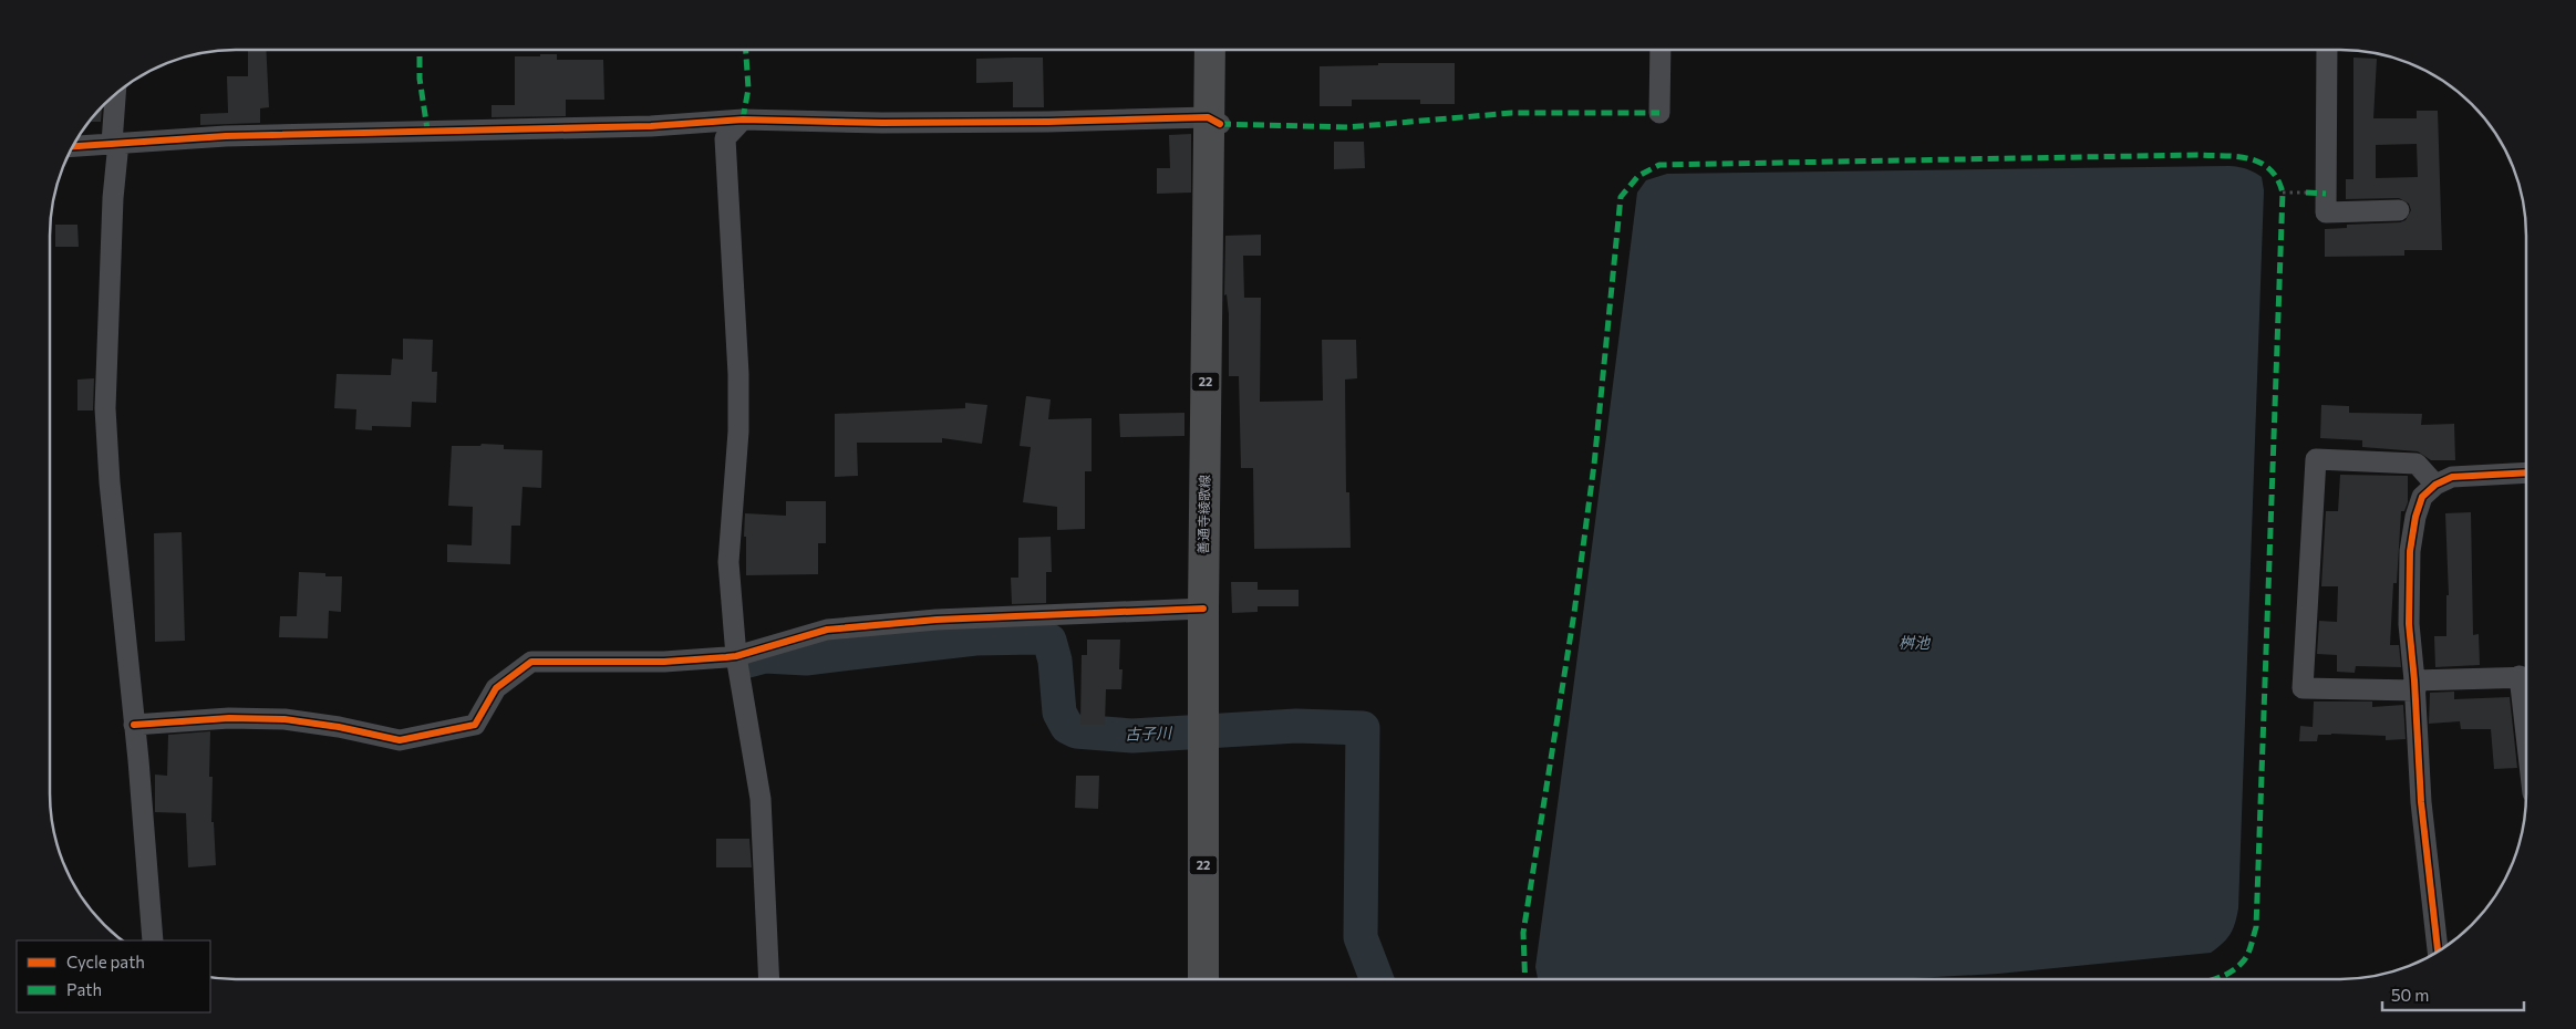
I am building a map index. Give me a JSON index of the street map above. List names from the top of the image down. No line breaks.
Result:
{"streets":{"main road":["22","善通寺綾歌線"]},"water":["桝池","古子川"],"legend":["Cycle path","Path"],"scale_bar":"50 m"}
